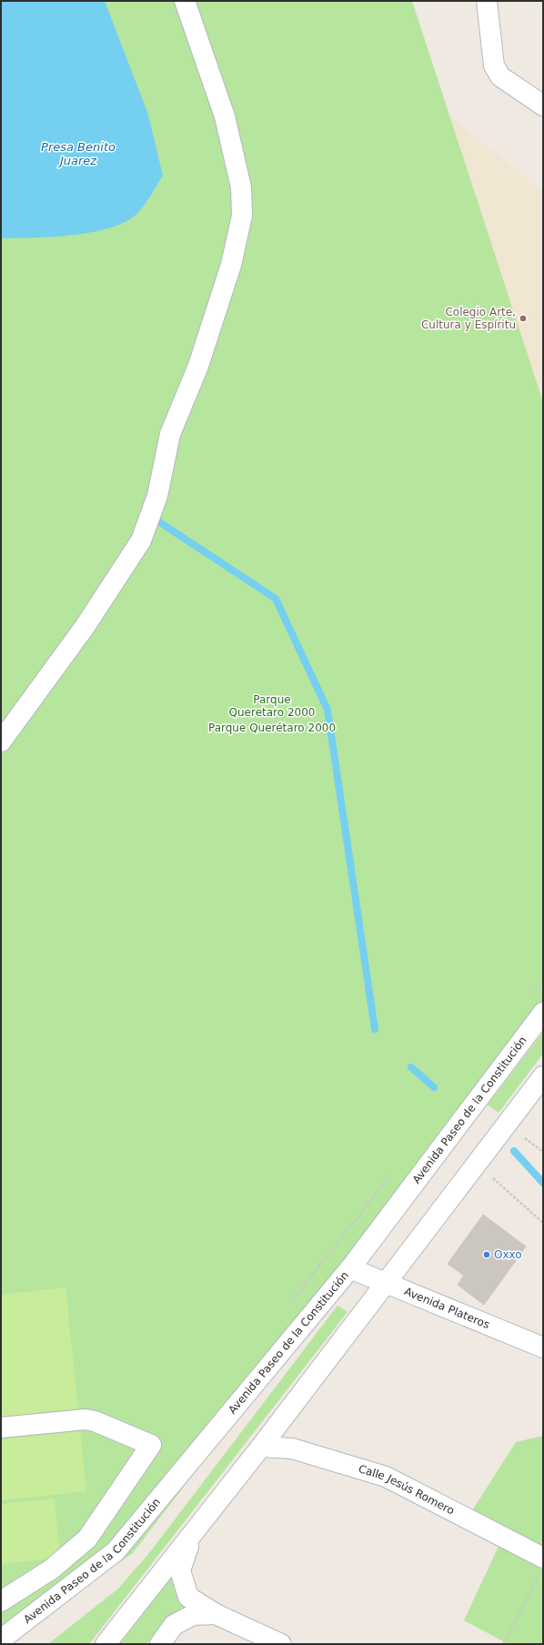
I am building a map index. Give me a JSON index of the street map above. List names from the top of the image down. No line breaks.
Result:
{"streets":{"street":["Avenida Paseo de la Constitución","Avenida Plateros","Calle Jesús Romero"]},"crossings":[["Avenida Paseo de la Constitución","Avenida Plateros"]],"water":["Presa Benito Juarez"],"parks":["Parque Queretaro 2000","Parque Querétaro 2000"],"places":["Colegio Arte, Cultura y Espíritu","Oxxo"]}
